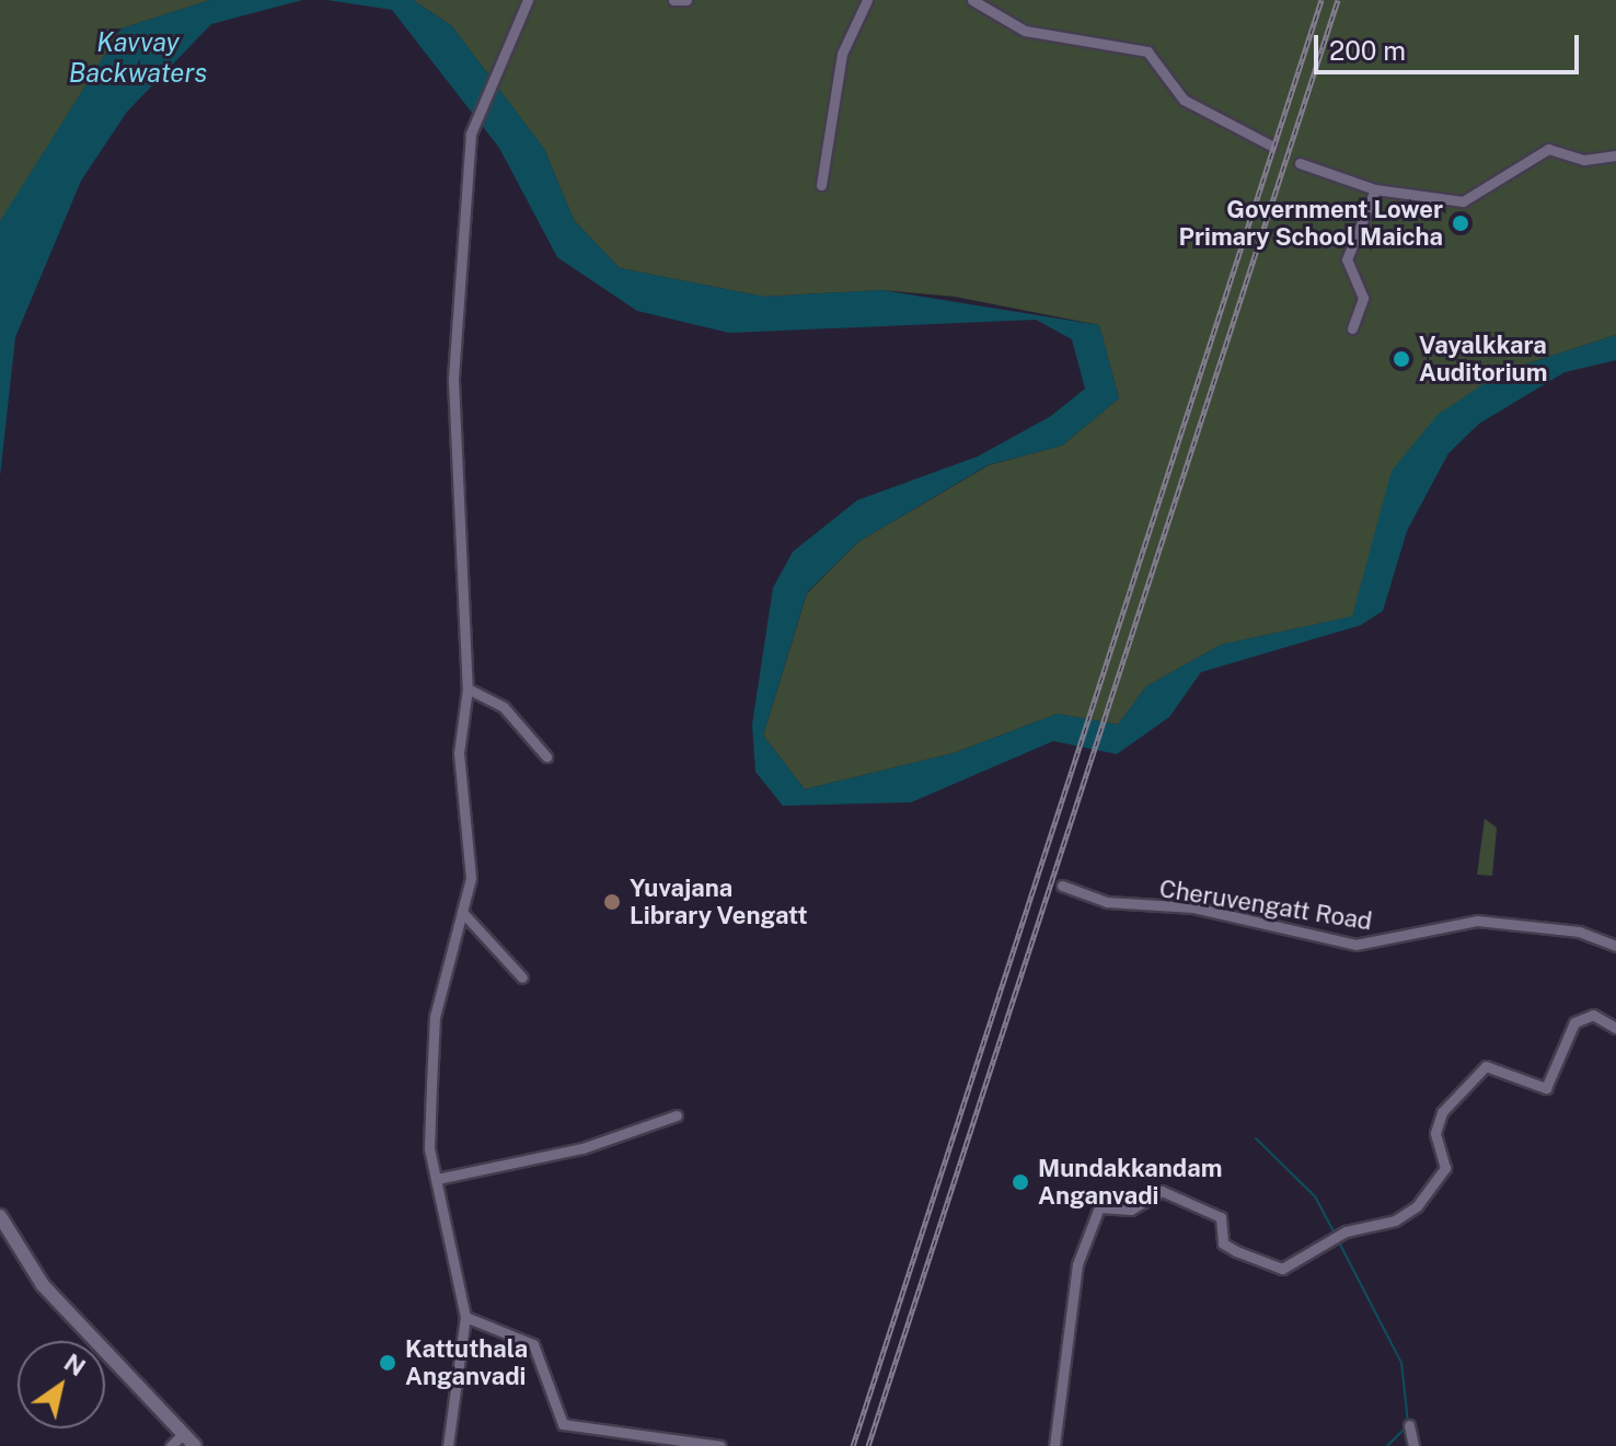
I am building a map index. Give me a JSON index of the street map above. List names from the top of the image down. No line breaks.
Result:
{"streets":{"street":["Cheruvengatt Road"]},"water":["Kavvay Backwaters"],"places":["Government Lower Primary School Maicha","Vayalkkara Auditorium","Yuvajana Library Vengatt","Mundakkandam Anganvadi","Kattuthala Anganvadi"],"scale_bar":"200 m","north":"top right"}
